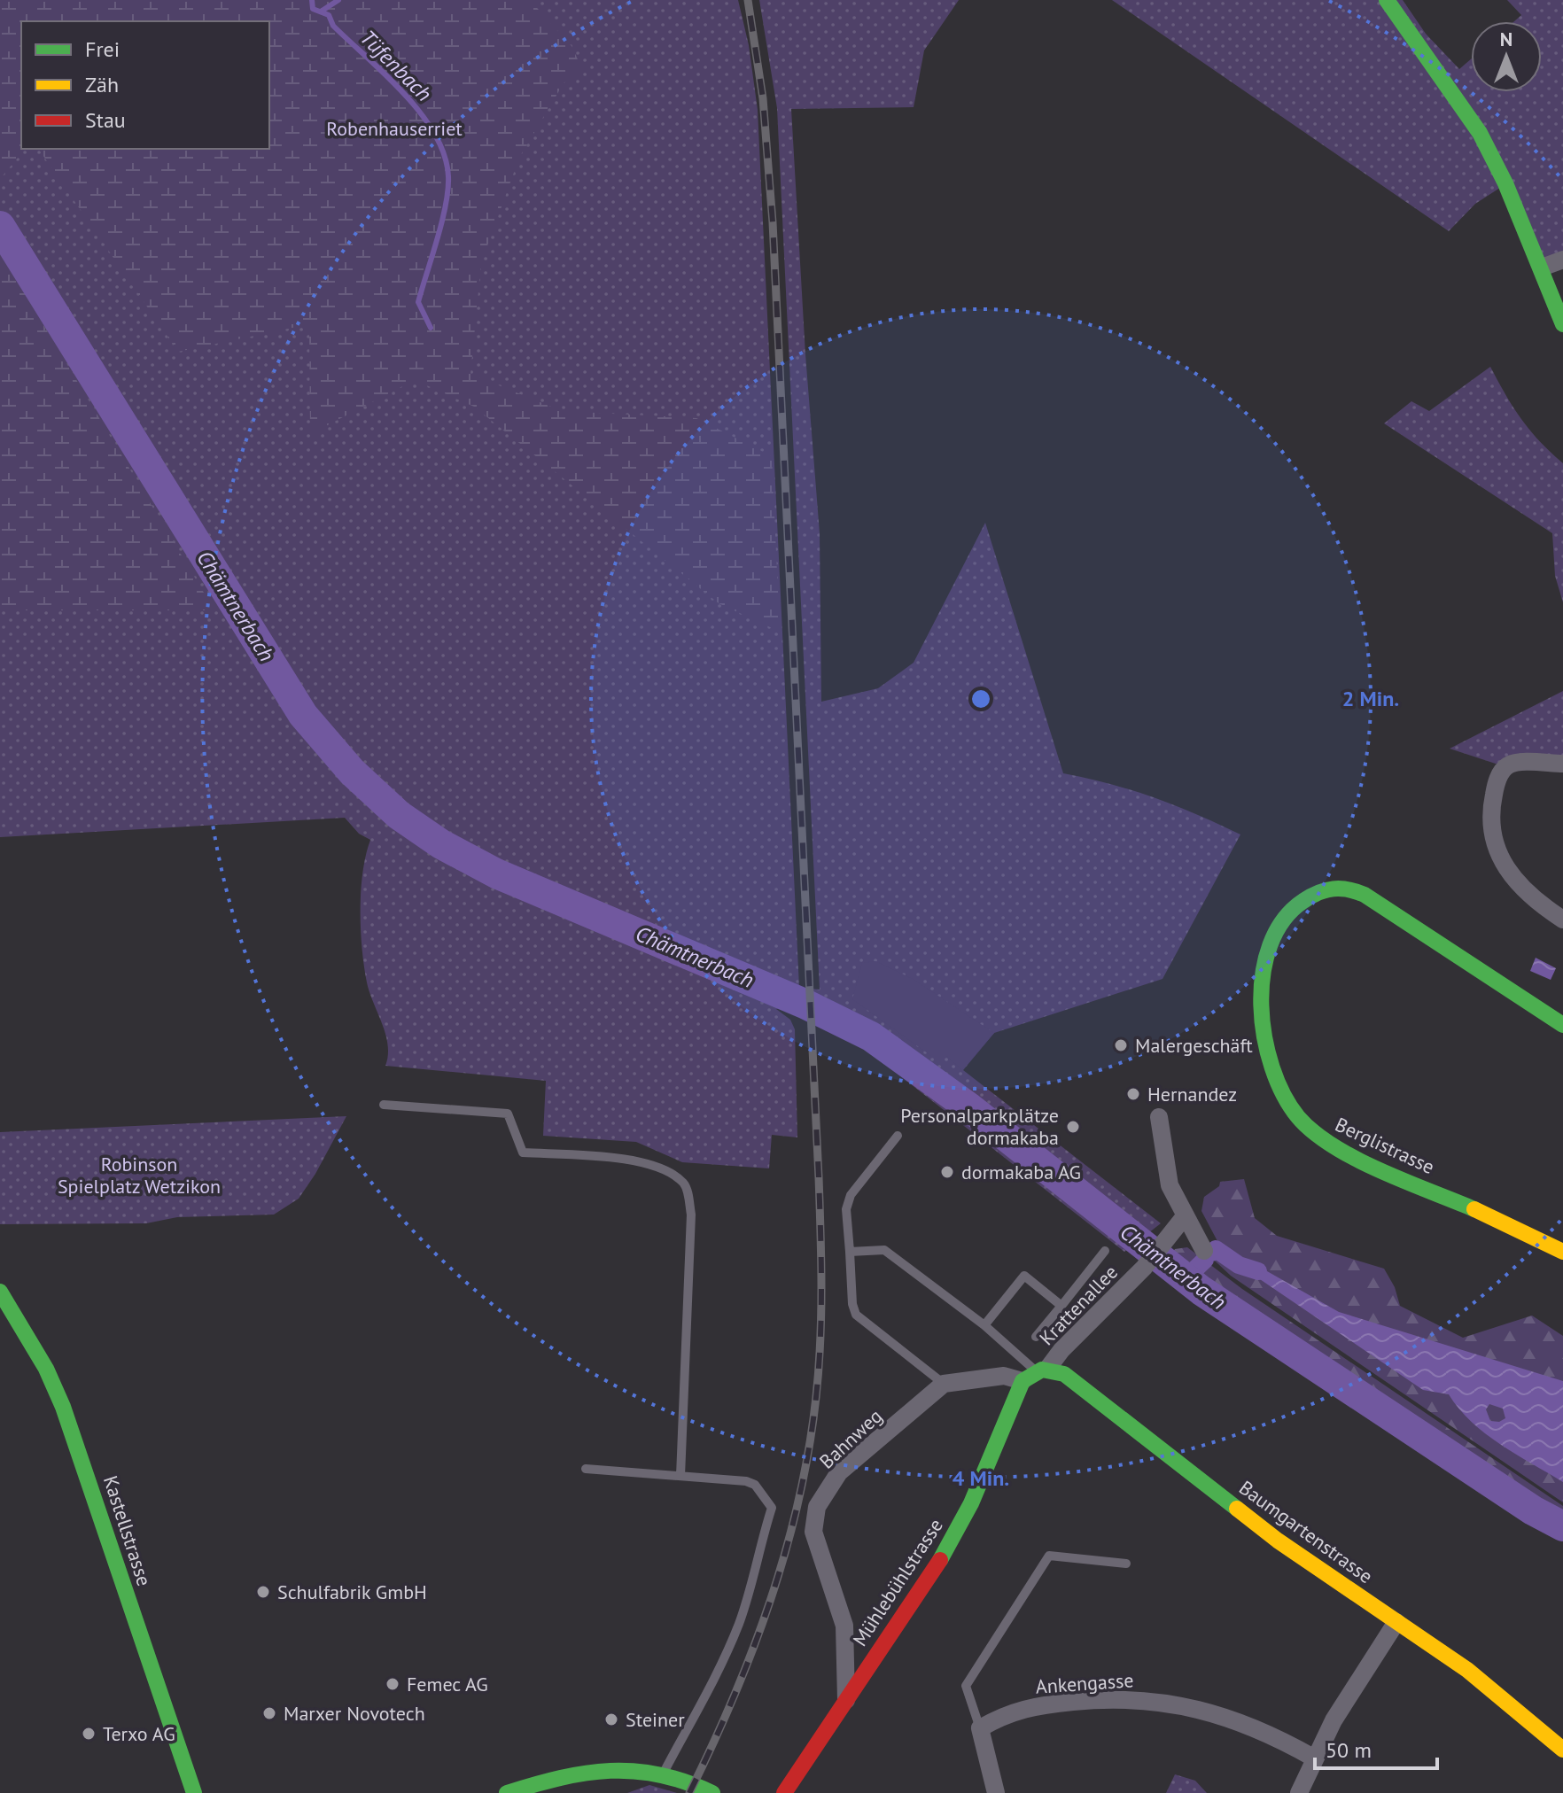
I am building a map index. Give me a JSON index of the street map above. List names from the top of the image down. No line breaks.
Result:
{"streets":{"street":["Berglistrasse","Krattenallee","Bahnweg","Kastellstrasse","Baumgartenstrasse","Mühlebühlstrasse","Ankengasse"]},"crossings":[["Krattenallee","Baumgartenstrasse"],["Krattenallee","Mühlebühlstrasse"],["Bahnweg","Mühlebühlstrasse"],["Baumgartenstrasse","Mühlebühlstrasse"]],"water":["Tüfenbach","Chämtnerbach"],"parks":["Robenhauserriet","Robinson Spielplatz Wetzikon"],"places":["Malergeschäft","Hernandez","Personalparkplätze dormakaba","dormakaba AG","Schulfabrik GmbH","Femec AG","Marxer Novotech","Steiner","Terxo AG"],"legend":["Frei","Zäh","Stau"],"scale_bar":"50 m","north":"top","rings":["2 Min.","4 Min."]}
